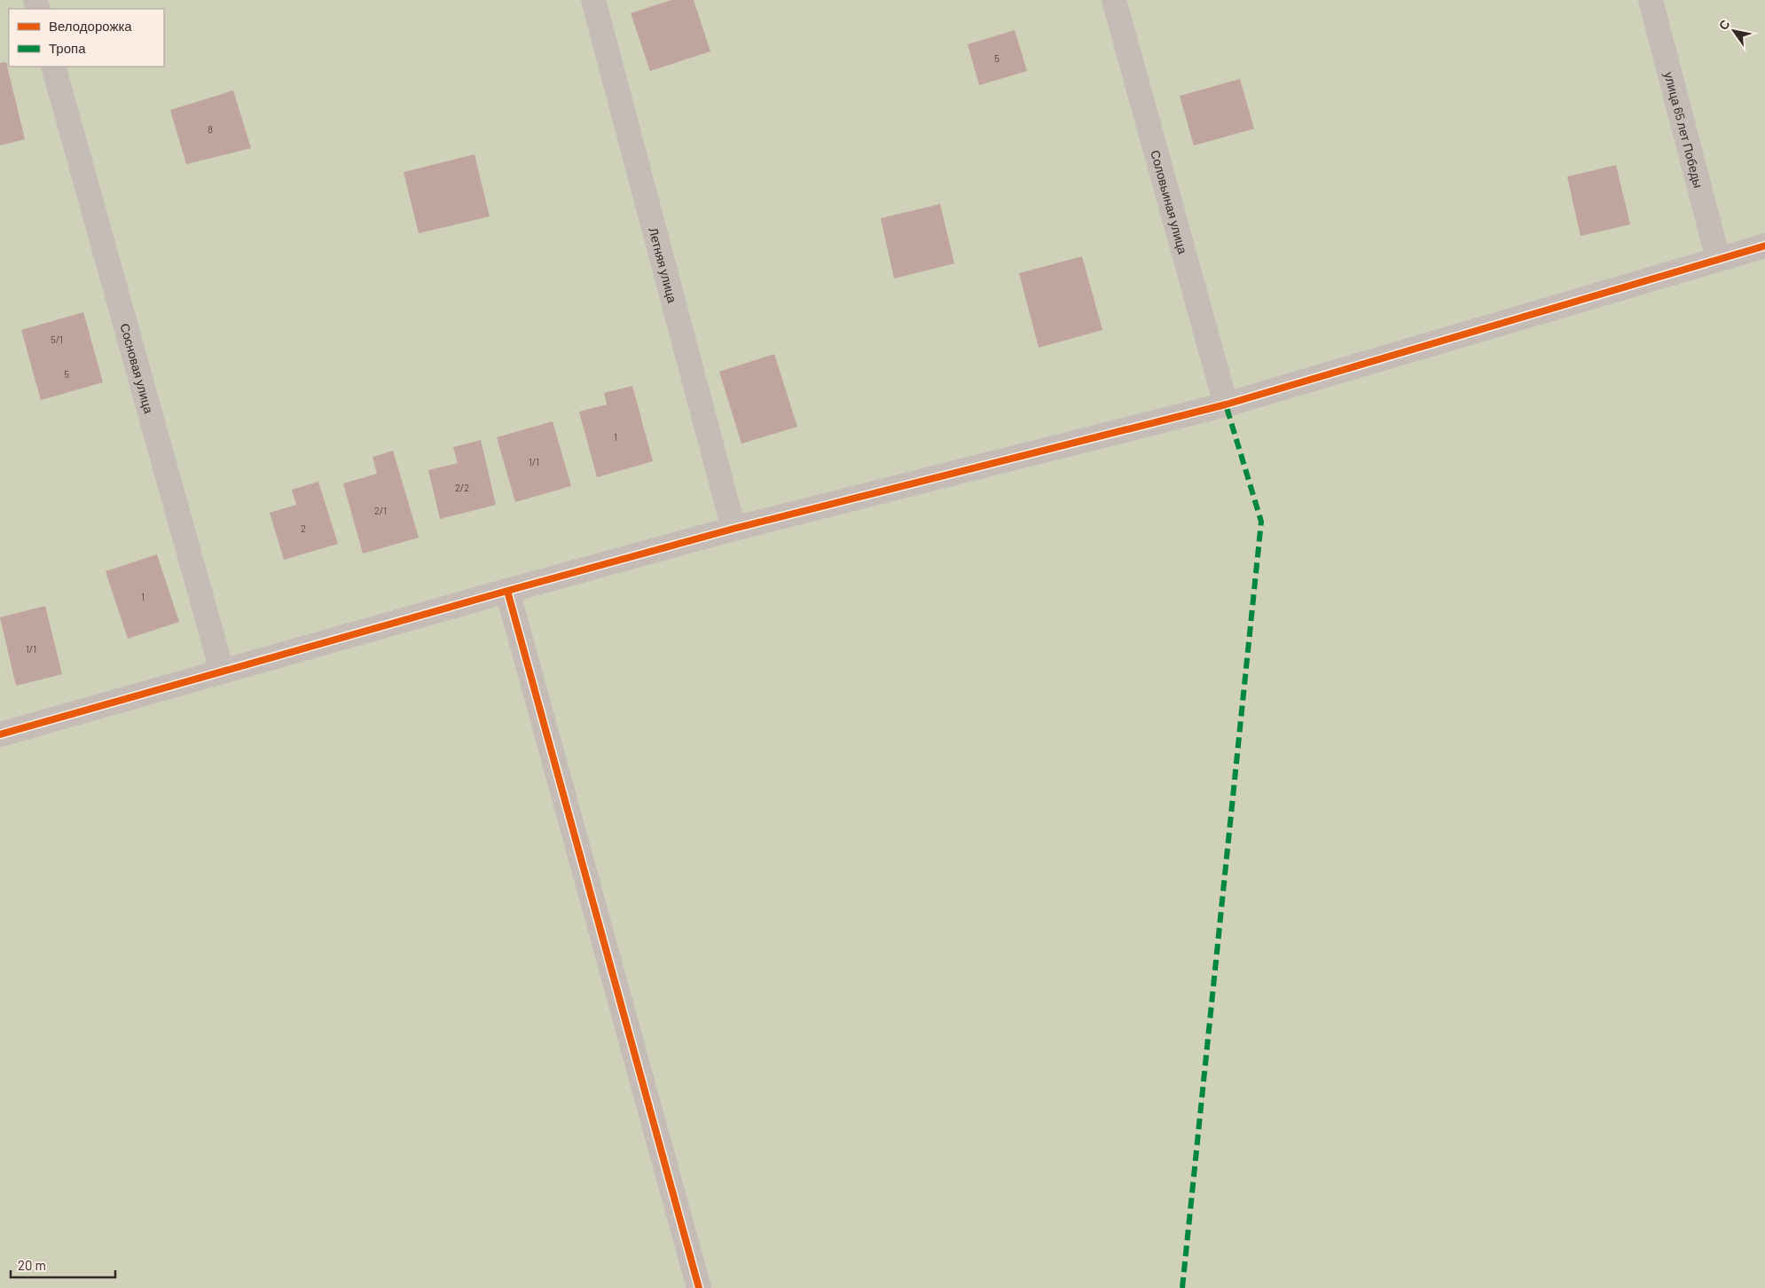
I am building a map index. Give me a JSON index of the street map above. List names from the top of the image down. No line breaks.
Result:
{"streets":{"street":["улица 65 лет Победы","Соловьиная улица","Летняя улица","Сосновая улица"]},"house_numbers":["5","8","5/1","5","1","1/1","2/2","2/1","2","1","1/1"],"legend":["Велодорожка","Тропа"],"scale_bar":"20 m","north":"top left"}
